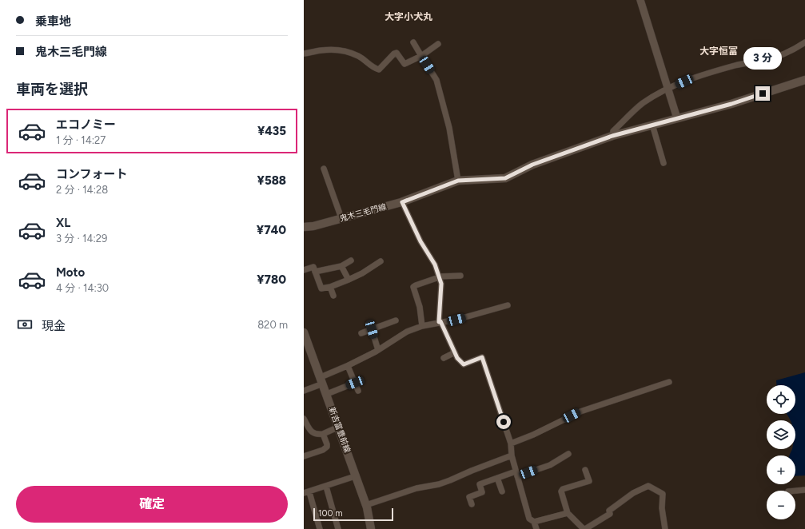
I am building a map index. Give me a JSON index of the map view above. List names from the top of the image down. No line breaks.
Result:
{"streets":{"main road":["鬼木三毛門線","新吉富豊前線"]},"districts":["大字小犬丸","大字恒富"],"scale_bar":"100 m","page":{"banner":["乗車地","鬼木三毛門線"],"bubble":"3 分","heading":"車両を選択","list":[{"name":"エコノミー","note":"1 分 · 14:27","value":"¥435"},{"name":"コンフォート","note":"2 分 · 14:28","value":"¥588"},{"name":"XL","note":"3 分 · 14:29","value":"¥740"},{"name":"Moto","note":"4 分 · 14:30","value":"¥780"}],"pay":["現金","820 m"],"map_buttons":["+","−"],"buttons":"確定","scale":"100 m"}}
